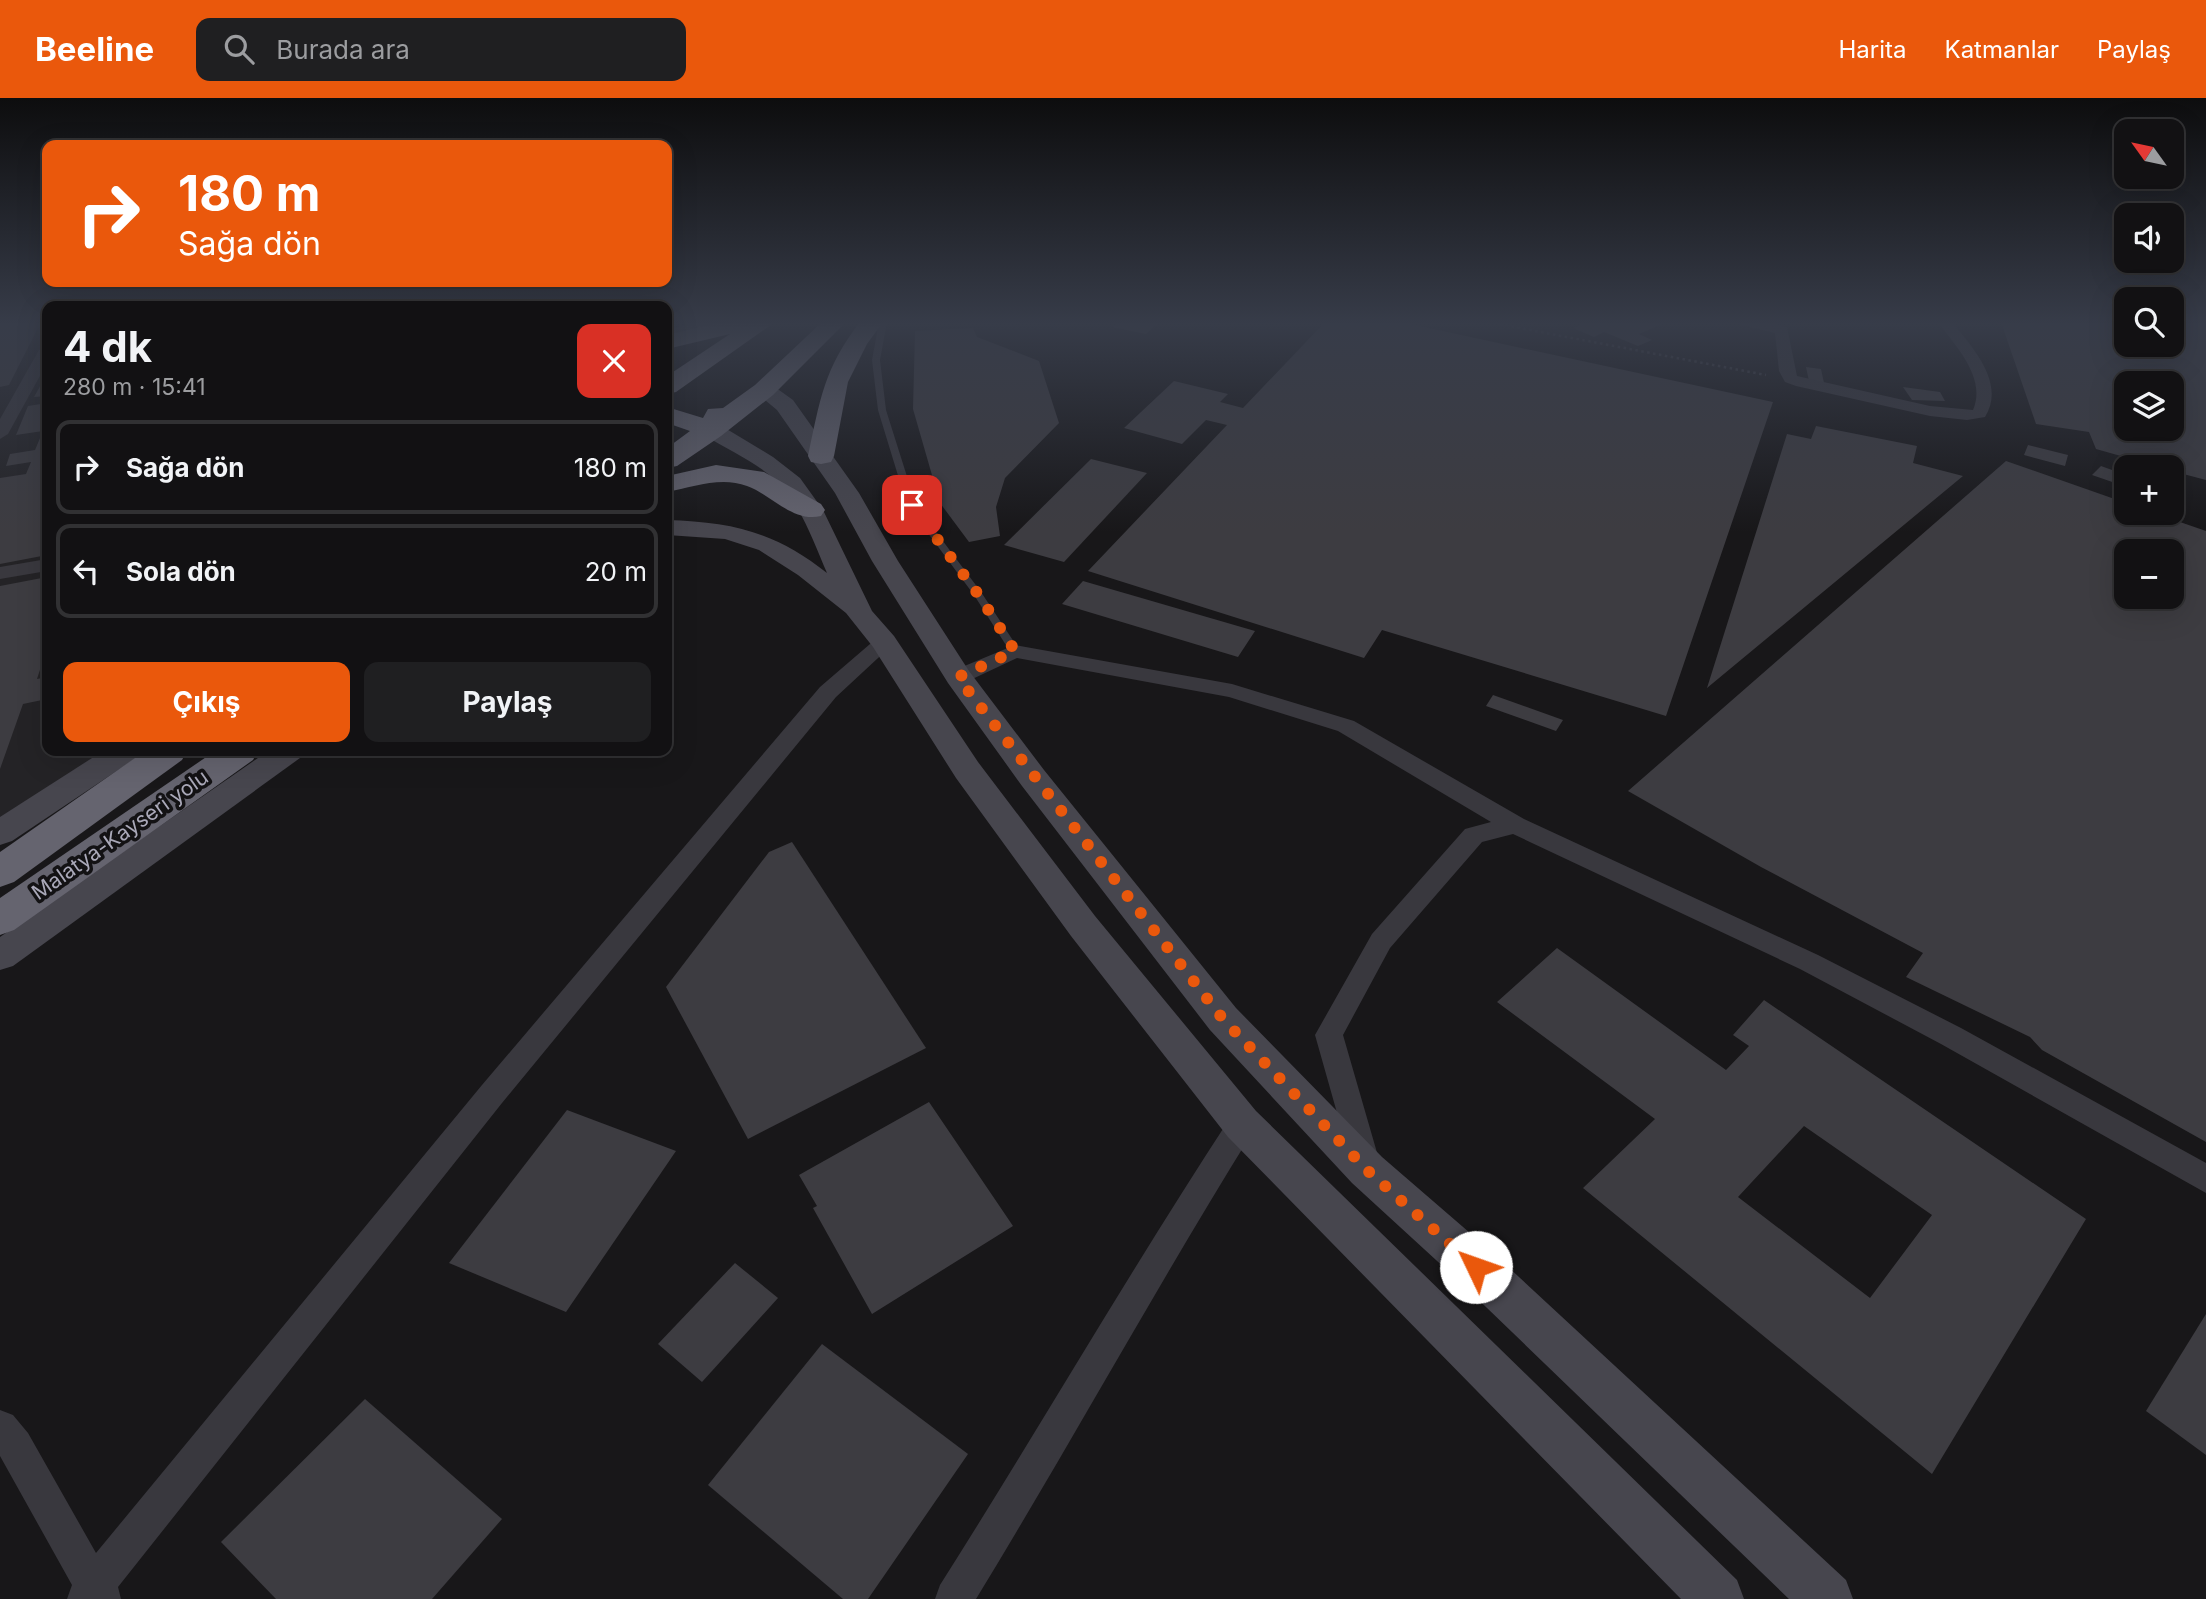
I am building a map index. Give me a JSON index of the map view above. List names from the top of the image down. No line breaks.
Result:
{"streets":{"highway":["Malatya-Kayseri yolu"]},"north":"top left","page":{"header":"Beeline","search":"Burada ara","nav":["Harita","Katmanlar","Paylaş"],"map_buttons":["+","−"],"turn":["180 m","Sağa dön"],"heading":["4 dk","280 m · 15:41"],"list":[{"name":"Sağa dön","value":"180 m"},{"name":"Sola dön","value":"20 m"}],"buttons":["Çıkış","Paylaş"]}}
